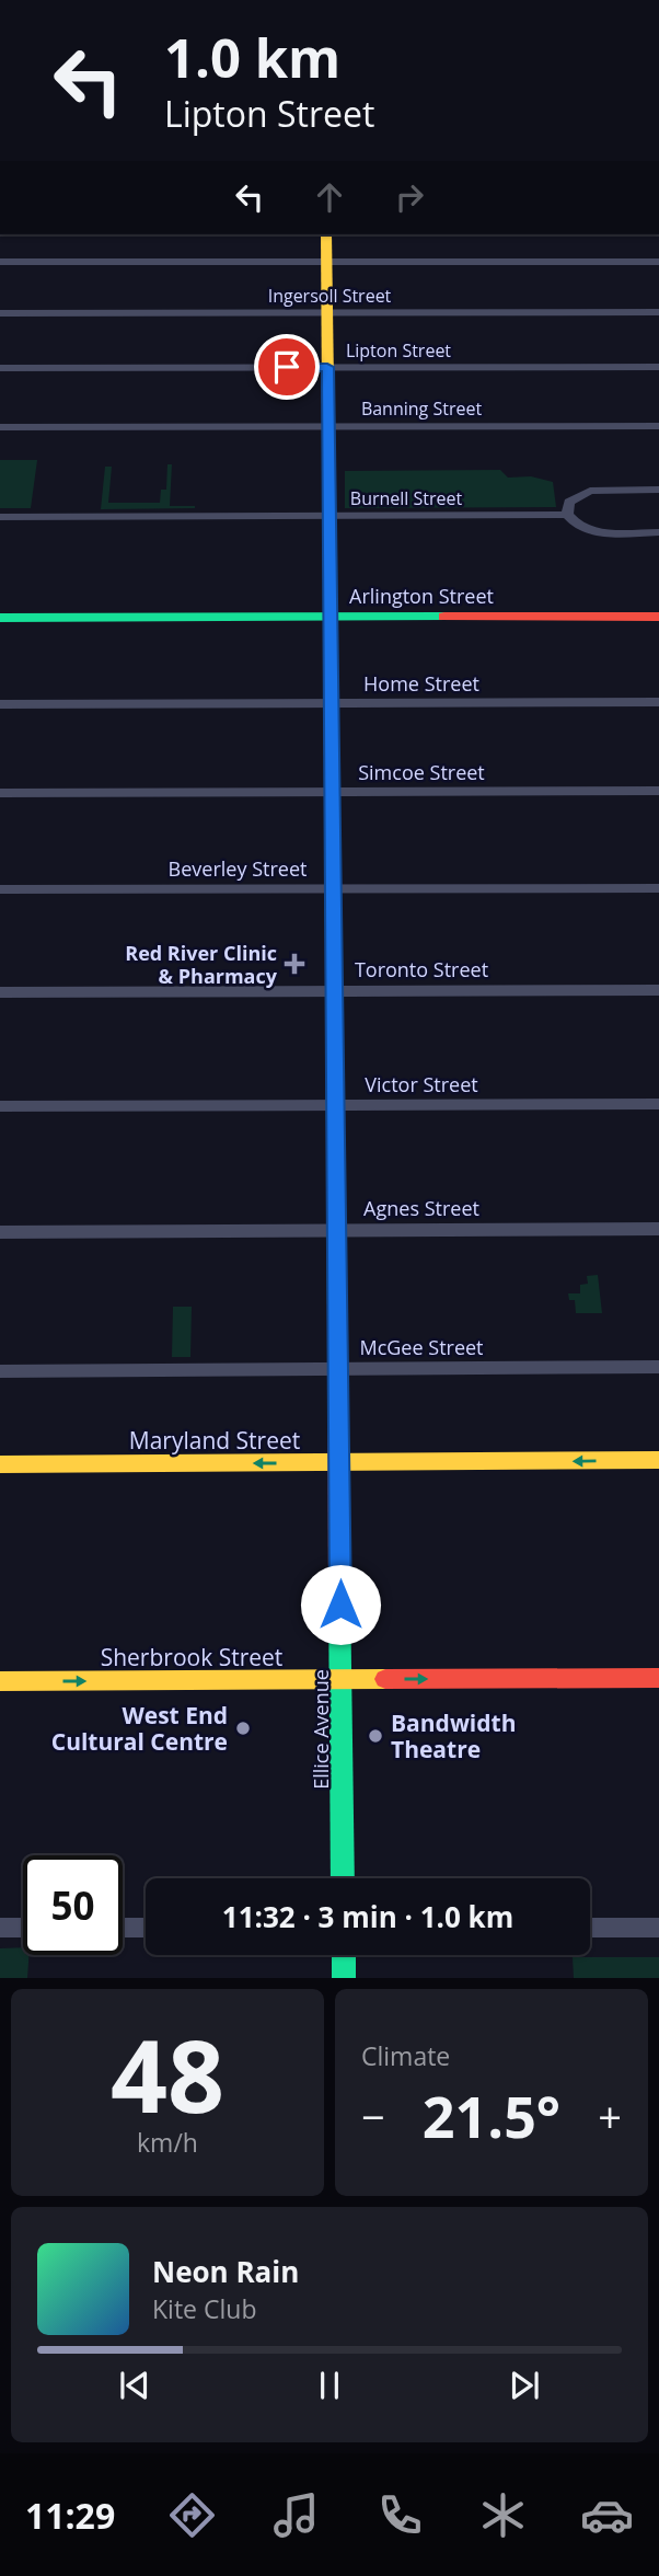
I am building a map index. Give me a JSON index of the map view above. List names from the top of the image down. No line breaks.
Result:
{"streets":{"main road":["Arlington Street","Maryland Street","Sherbrook Street","Ellice Avenue"],"street":["Ingersoll Street","Lipton Street","Banning Street","Burnell Street","Home Street","Simcoe Street","Beverley Street","Toronto Street","Victor Street","Agnes Street","McGee Street"]},"crossings":[["Ingersoll Street","Ellice Avenue"],["Lipton Street","Ellice Avenue"],["Banning Street","Ellice Avenue"],["Burnell Street","Ellice Avenue"],["Arlington Street","Ellice Avenue"],["Home Street","Ellice Avenue"],["Simcoe Street","Ellice Avenue"],["Beverley Street","Ellice Avenue"],["Toronto Street","Ellice Avenue"],["Victor Street","Ellice Avenue"],["Agnes Street","Ellice Avenue"],["McGee Street","Ellice Avenue"],["Maryland Street","Ellice Avenue"],["Sherbrook Street","Ellice Avenue"]],"one_way":["Maryland Street","Sherbrook Street"],"places":{"health":["Red River Clinic & Pharmacy"],"other":["West End Cultural Centre","Bandwidth Theatre"]},"page":{"turn":["1.0 km","Lipton Street"],"limit":"50","trip":"11:32 · 3 min · 1.0 km","tile":[["48","km/h"],"Climate"],"heat":["−","21.5°","+"],"song":["Neon Rain","Kite Club"],"tabs":"11:29"}}
